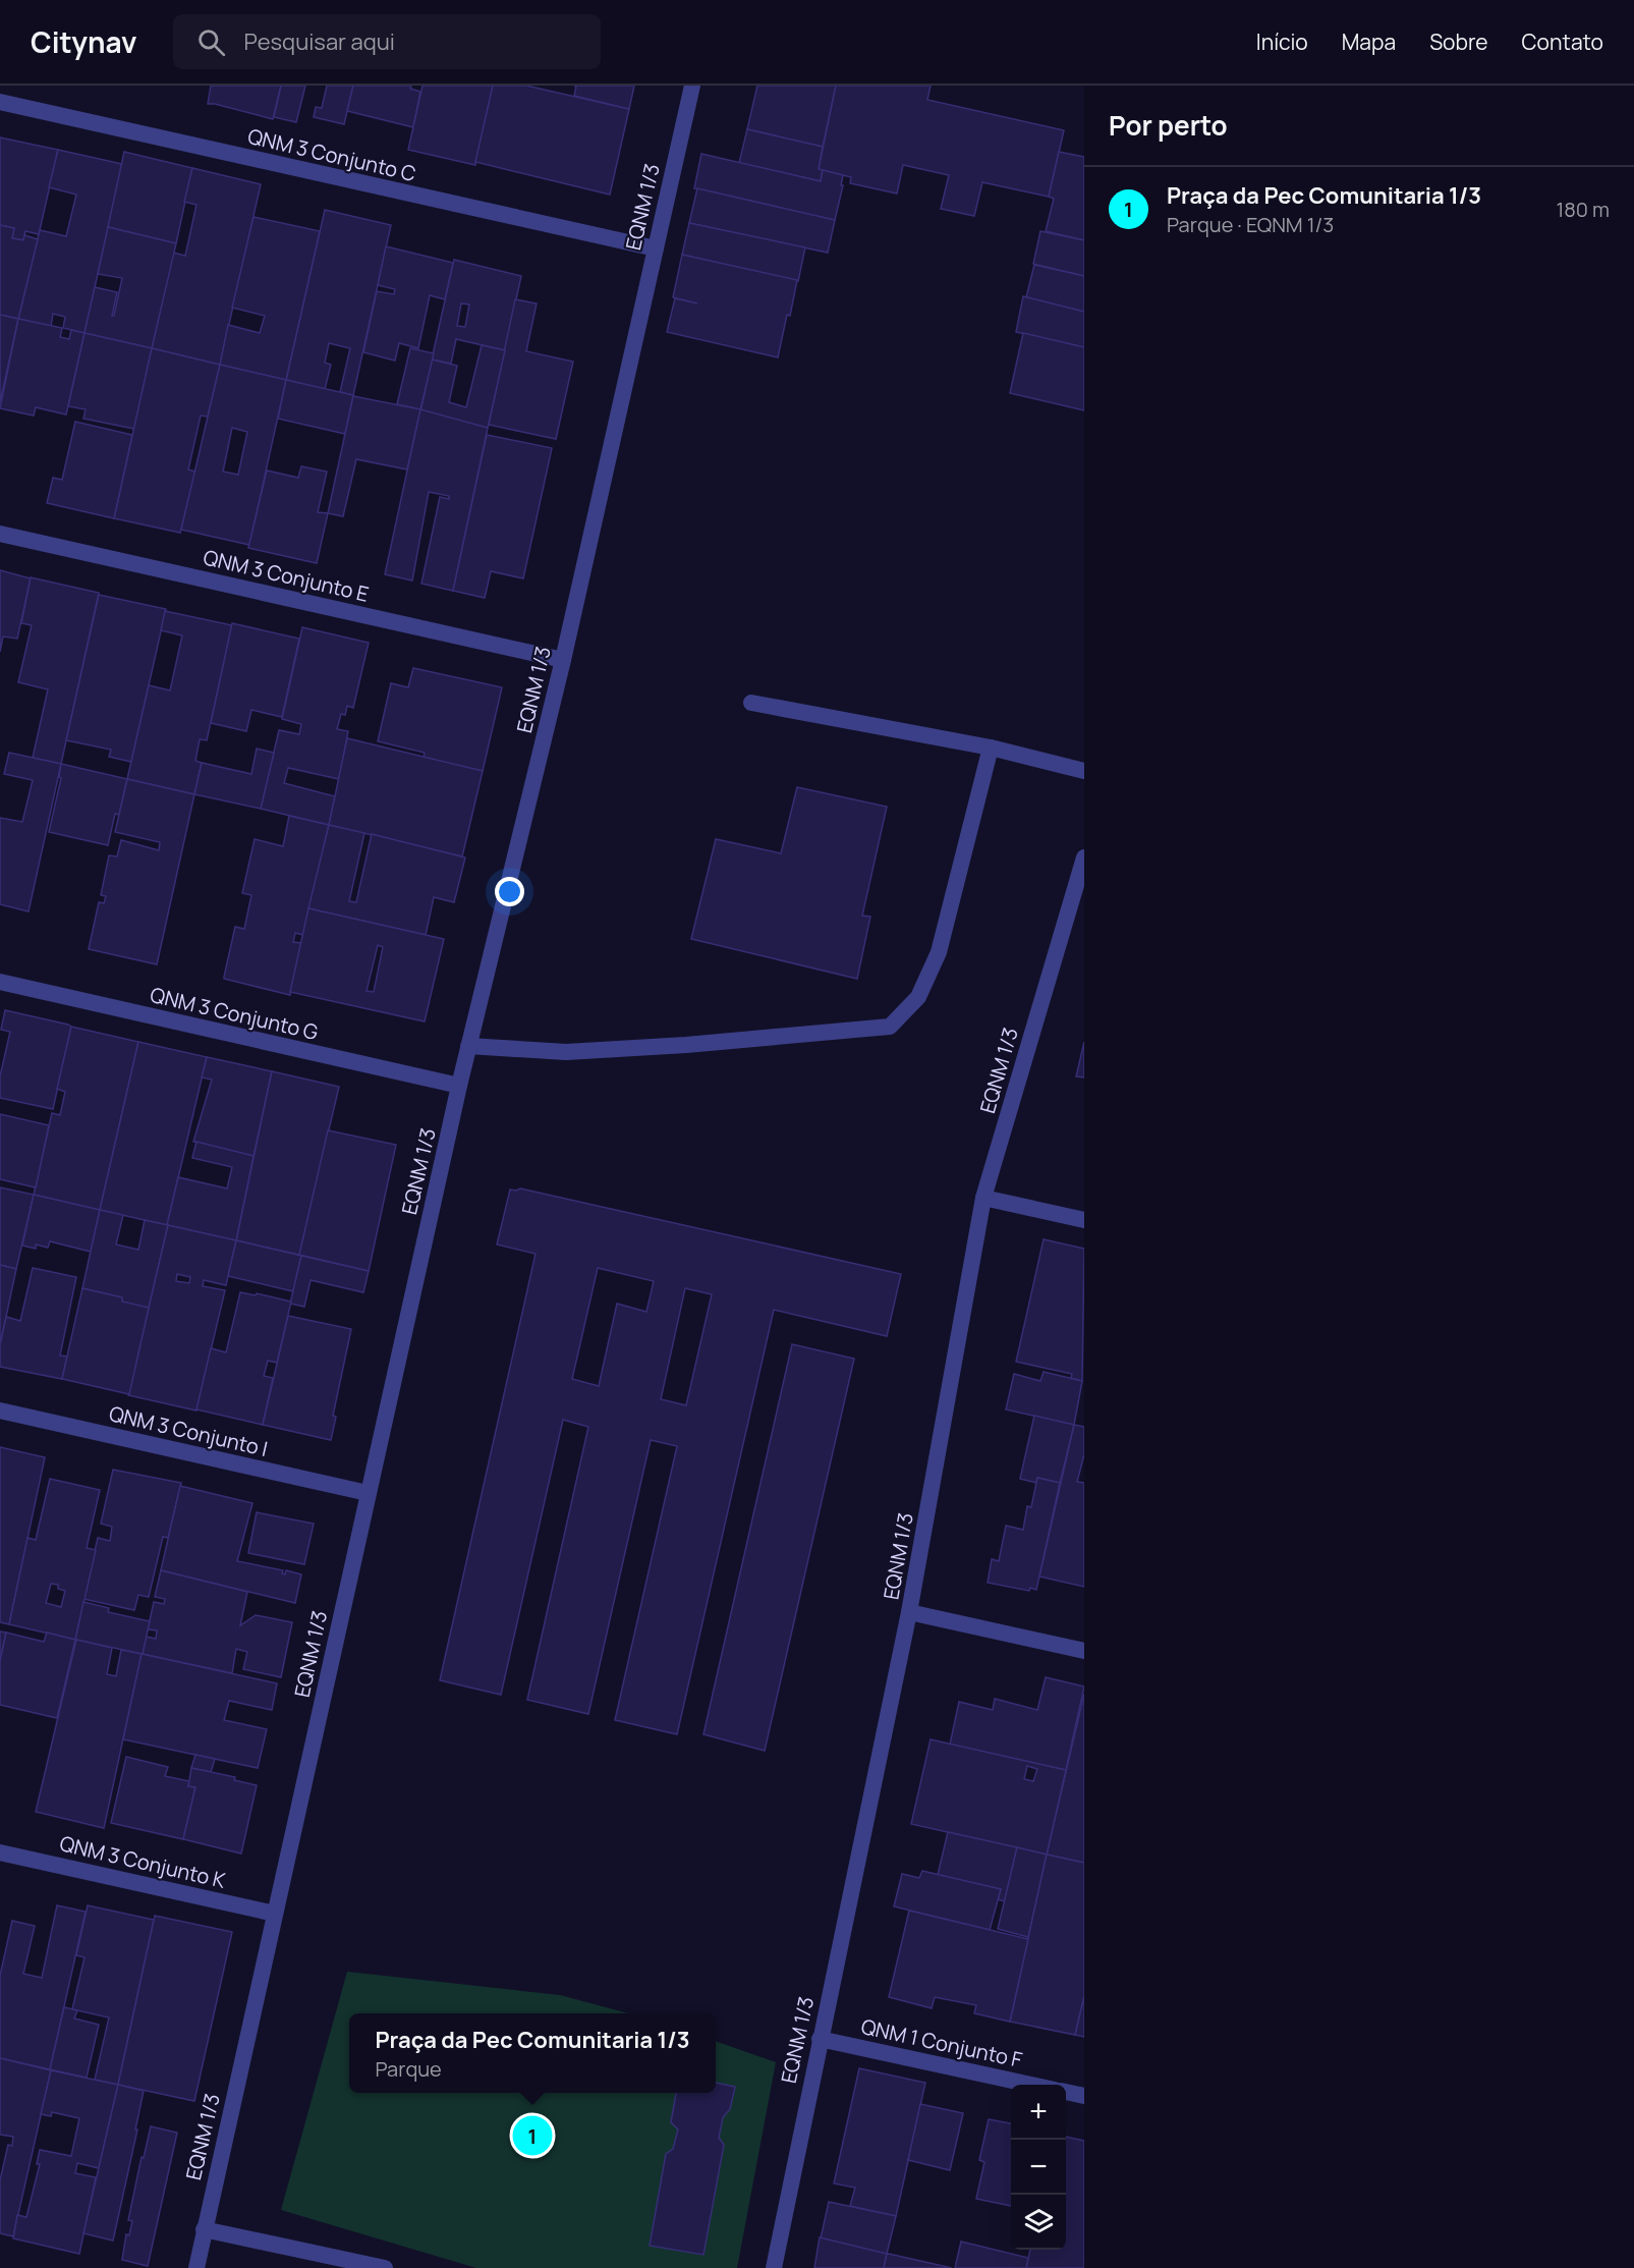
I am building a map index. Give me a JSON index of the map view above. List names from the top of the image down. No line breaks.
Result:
{"streets":{"street":["QNM 3 Conjunto C","EQNM 1/3","QNM 3 Conjunto E","QNM 3 Conjunto G","QNM 3 Conjunto I","QNM 3 Conjunto K","QNM 1 Conjunto F"]},"crossings":[["QNM 3 Conjunto C","EQNM 1/3"],["EQNM 1/3","QNM 3 Conjunto E"],["EQNM 1/3","QNM 3 Conjunto G"],["EQNM 1/3","QNM 3 Conjunto I"],["EQNM 1/3","QNM 3 Conjunto K"],["EQNM 1/3","QNM 1 Conjunto F"]],"page":{"header":"Citynav","search":"Pesquisar aqui","nav":["Início","Mapa","Sobre","Contato"],"heading":"Por perto","list":[{"mark":"1","name":"Praça da Pec Comunitaria 1/3","note":"Parque · EQNM 1/3","value":"180 m"}],"popup":["Praça da Pec Comunitaria 1/3","Parque"],"map_buttons":["+","−"],"pins":"1"}}
